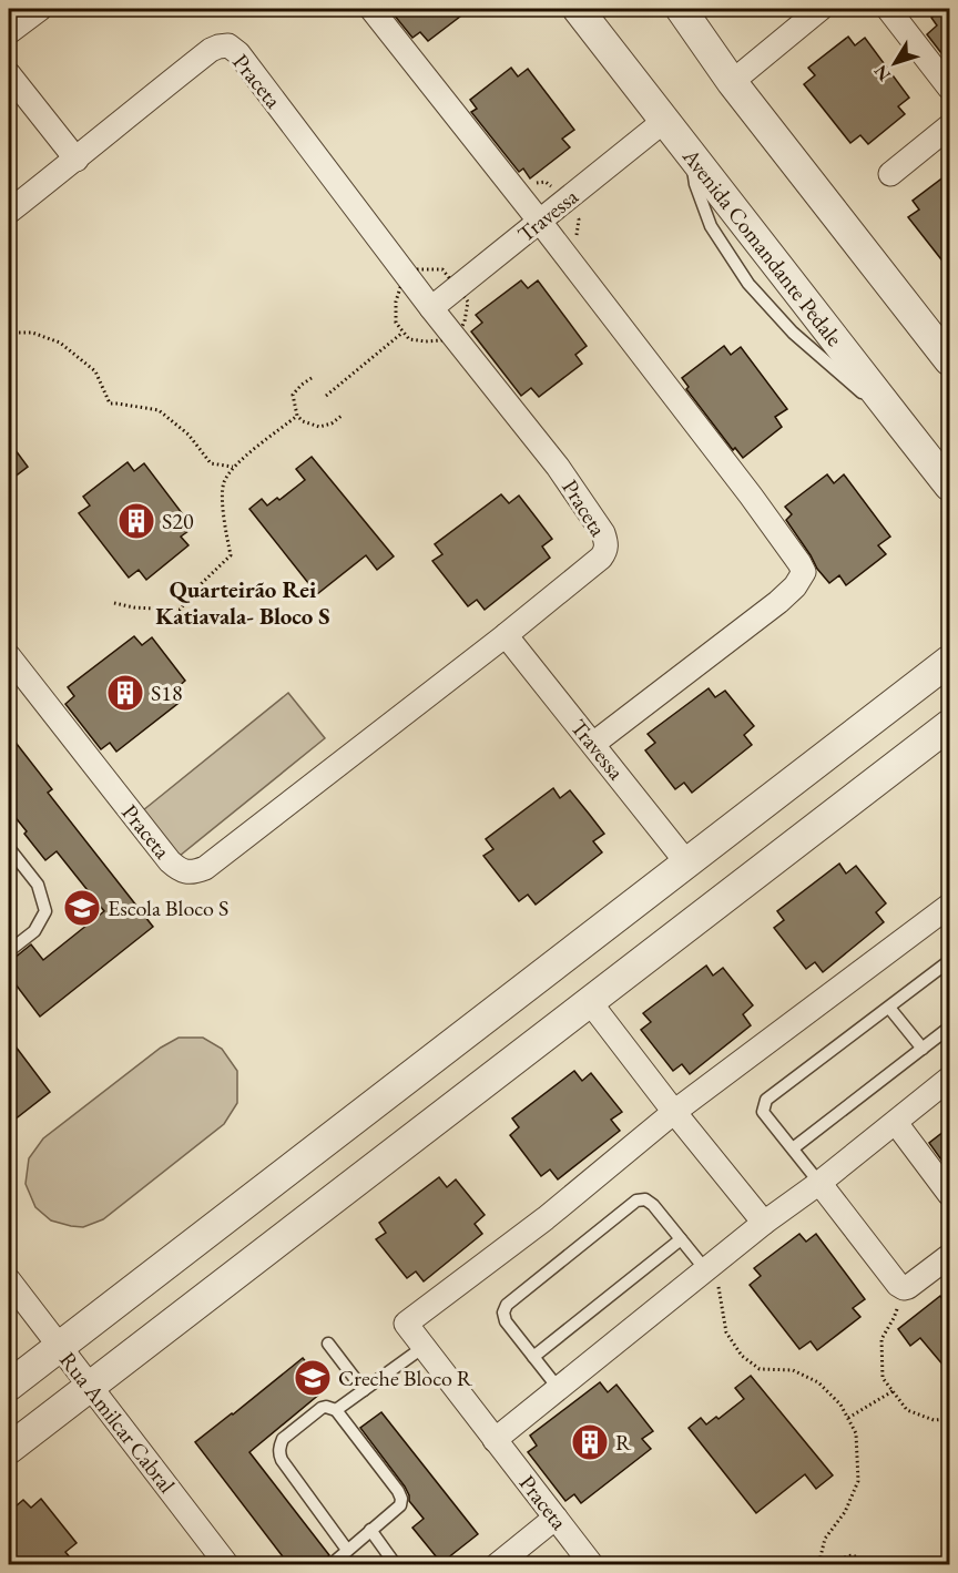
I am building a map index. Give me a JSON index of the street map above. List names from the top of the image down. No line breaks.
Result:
{"streets":{"street":["Praceta","Travessa","Avenida Comandante Pedale","Rua Amilcar Cabral"]},"crossings":[["Praceta","Travessa"],["Travessa","Avenida Comandante Pedale"]],"districts":["Quarteirão Rei Katiavala- Bloco S"],"places":{"building":["S20","S18","R"],"school or university":["Escola Bloco S","Creche Bloco R"]},"north":"bottom left"}
